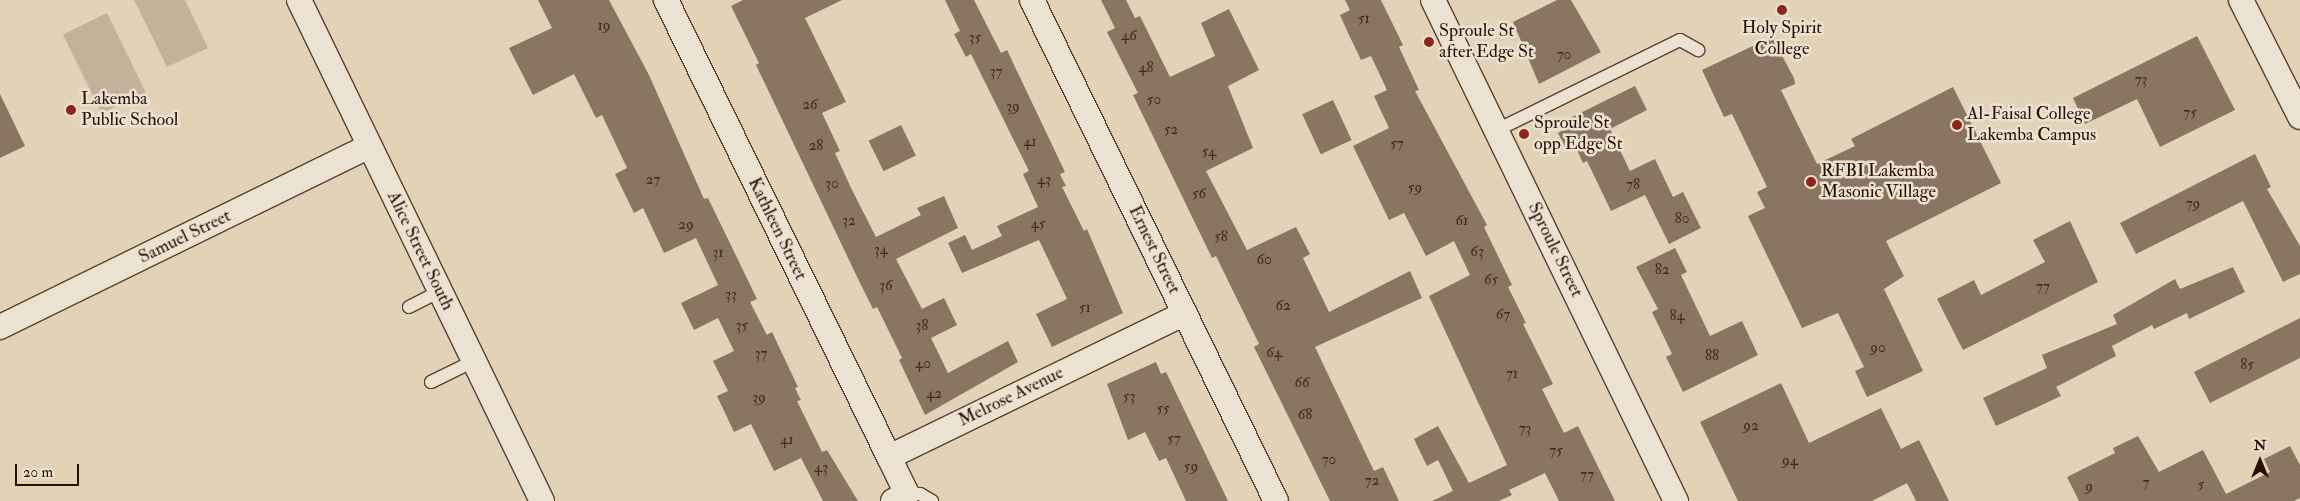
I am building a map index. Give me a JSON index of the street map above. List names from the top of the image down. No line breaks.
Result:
{"streets":{"street":["Kathleen Street","Samuel Street","Ernest Street","Sproule Street","Alice Street South","Melrose Avenue"]},"crossings":[["Kathleen Street","Melrose Avenue"],["Samuel Street","Alice Street South"],["Ernest Street","Melrose Avenue"]],"places":["Holy Spirit College","Sproule St after Edge St","Lakemba Public School","Al-Faisal College Lakemba Campus","Sproule St opp Edge St","RFBI Lakemba Masonic Village"],"house_numbers":["51","19","46","35","70","48","37","73","50","26","39","75","52","41","57","28","54","27","43","30","78","59","56","79","80","32","61","45","29","58","34","63","31","60","82","65","36","77","33","62","51","67","84","35","38","90","64","37","88","40","85","71","66","42","53","39","55","68","92","73","57","41","75","70","94","59","43","77","72","7","5","9"],"scale_bar":"20 m","north":"top"}
